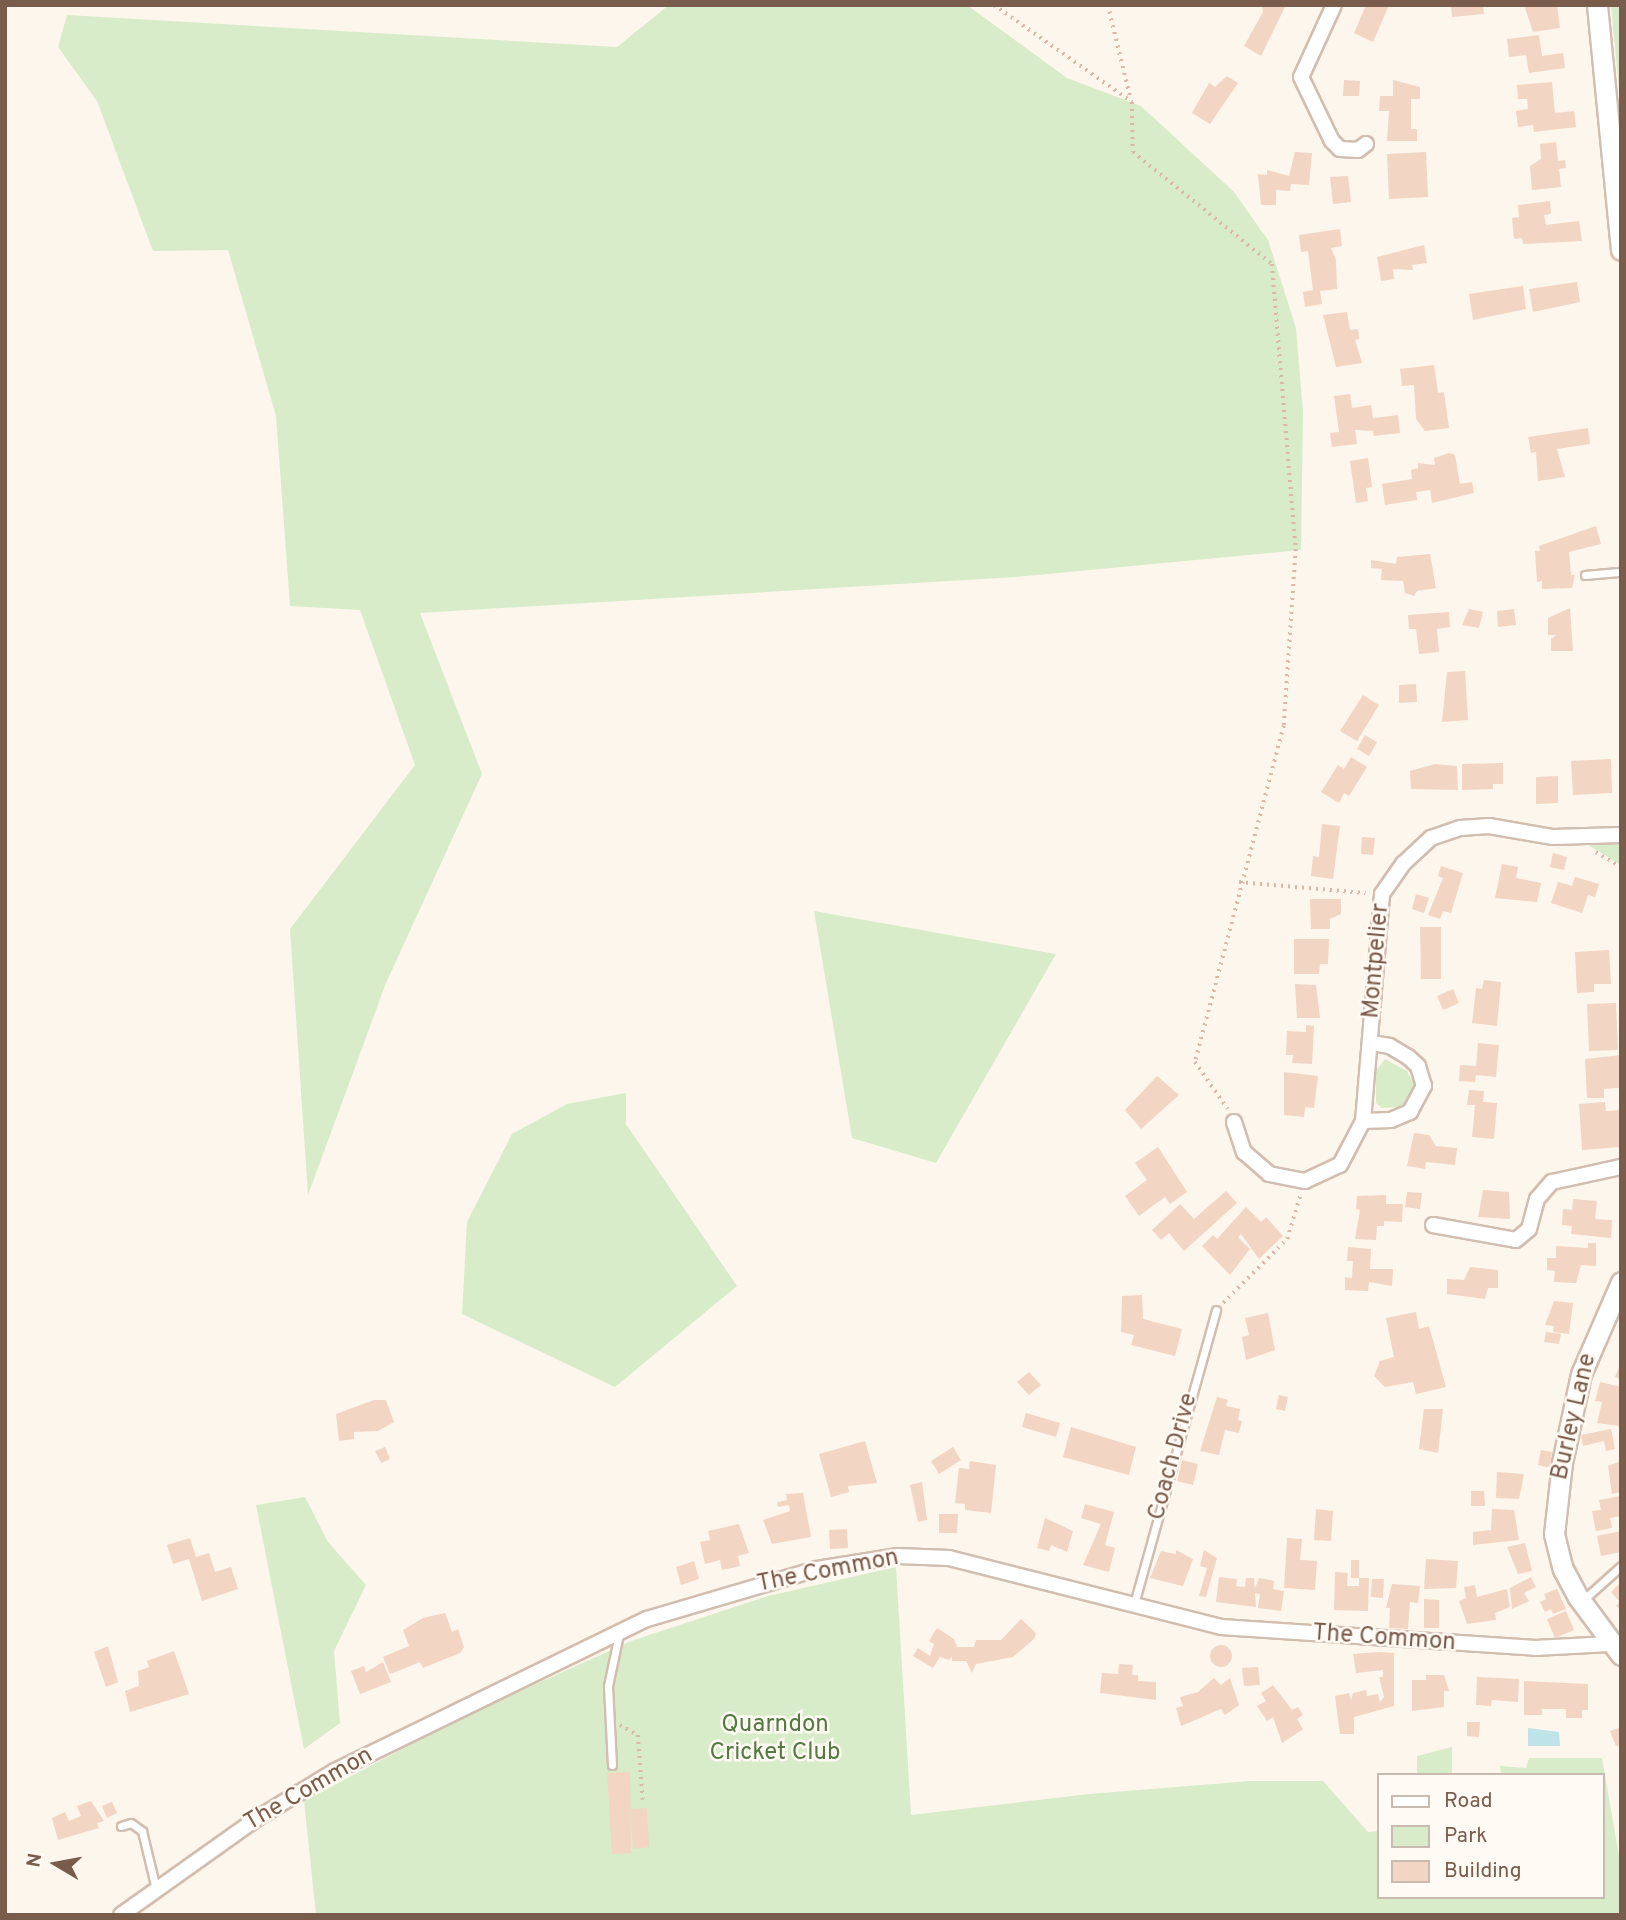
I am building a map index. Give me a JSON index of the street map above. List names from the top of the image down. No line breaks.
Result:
{"streets":{"street":["Montpelier","Burley Lane","The Common"],"lane":["Coach Drive"]},"crossings":[["Burley Lane","The Common"],["Coach Drive","The Common"]],"parks":["Quarndon Cricket Club"],"legend":["Road","Park","Building"],"north":"left"}
